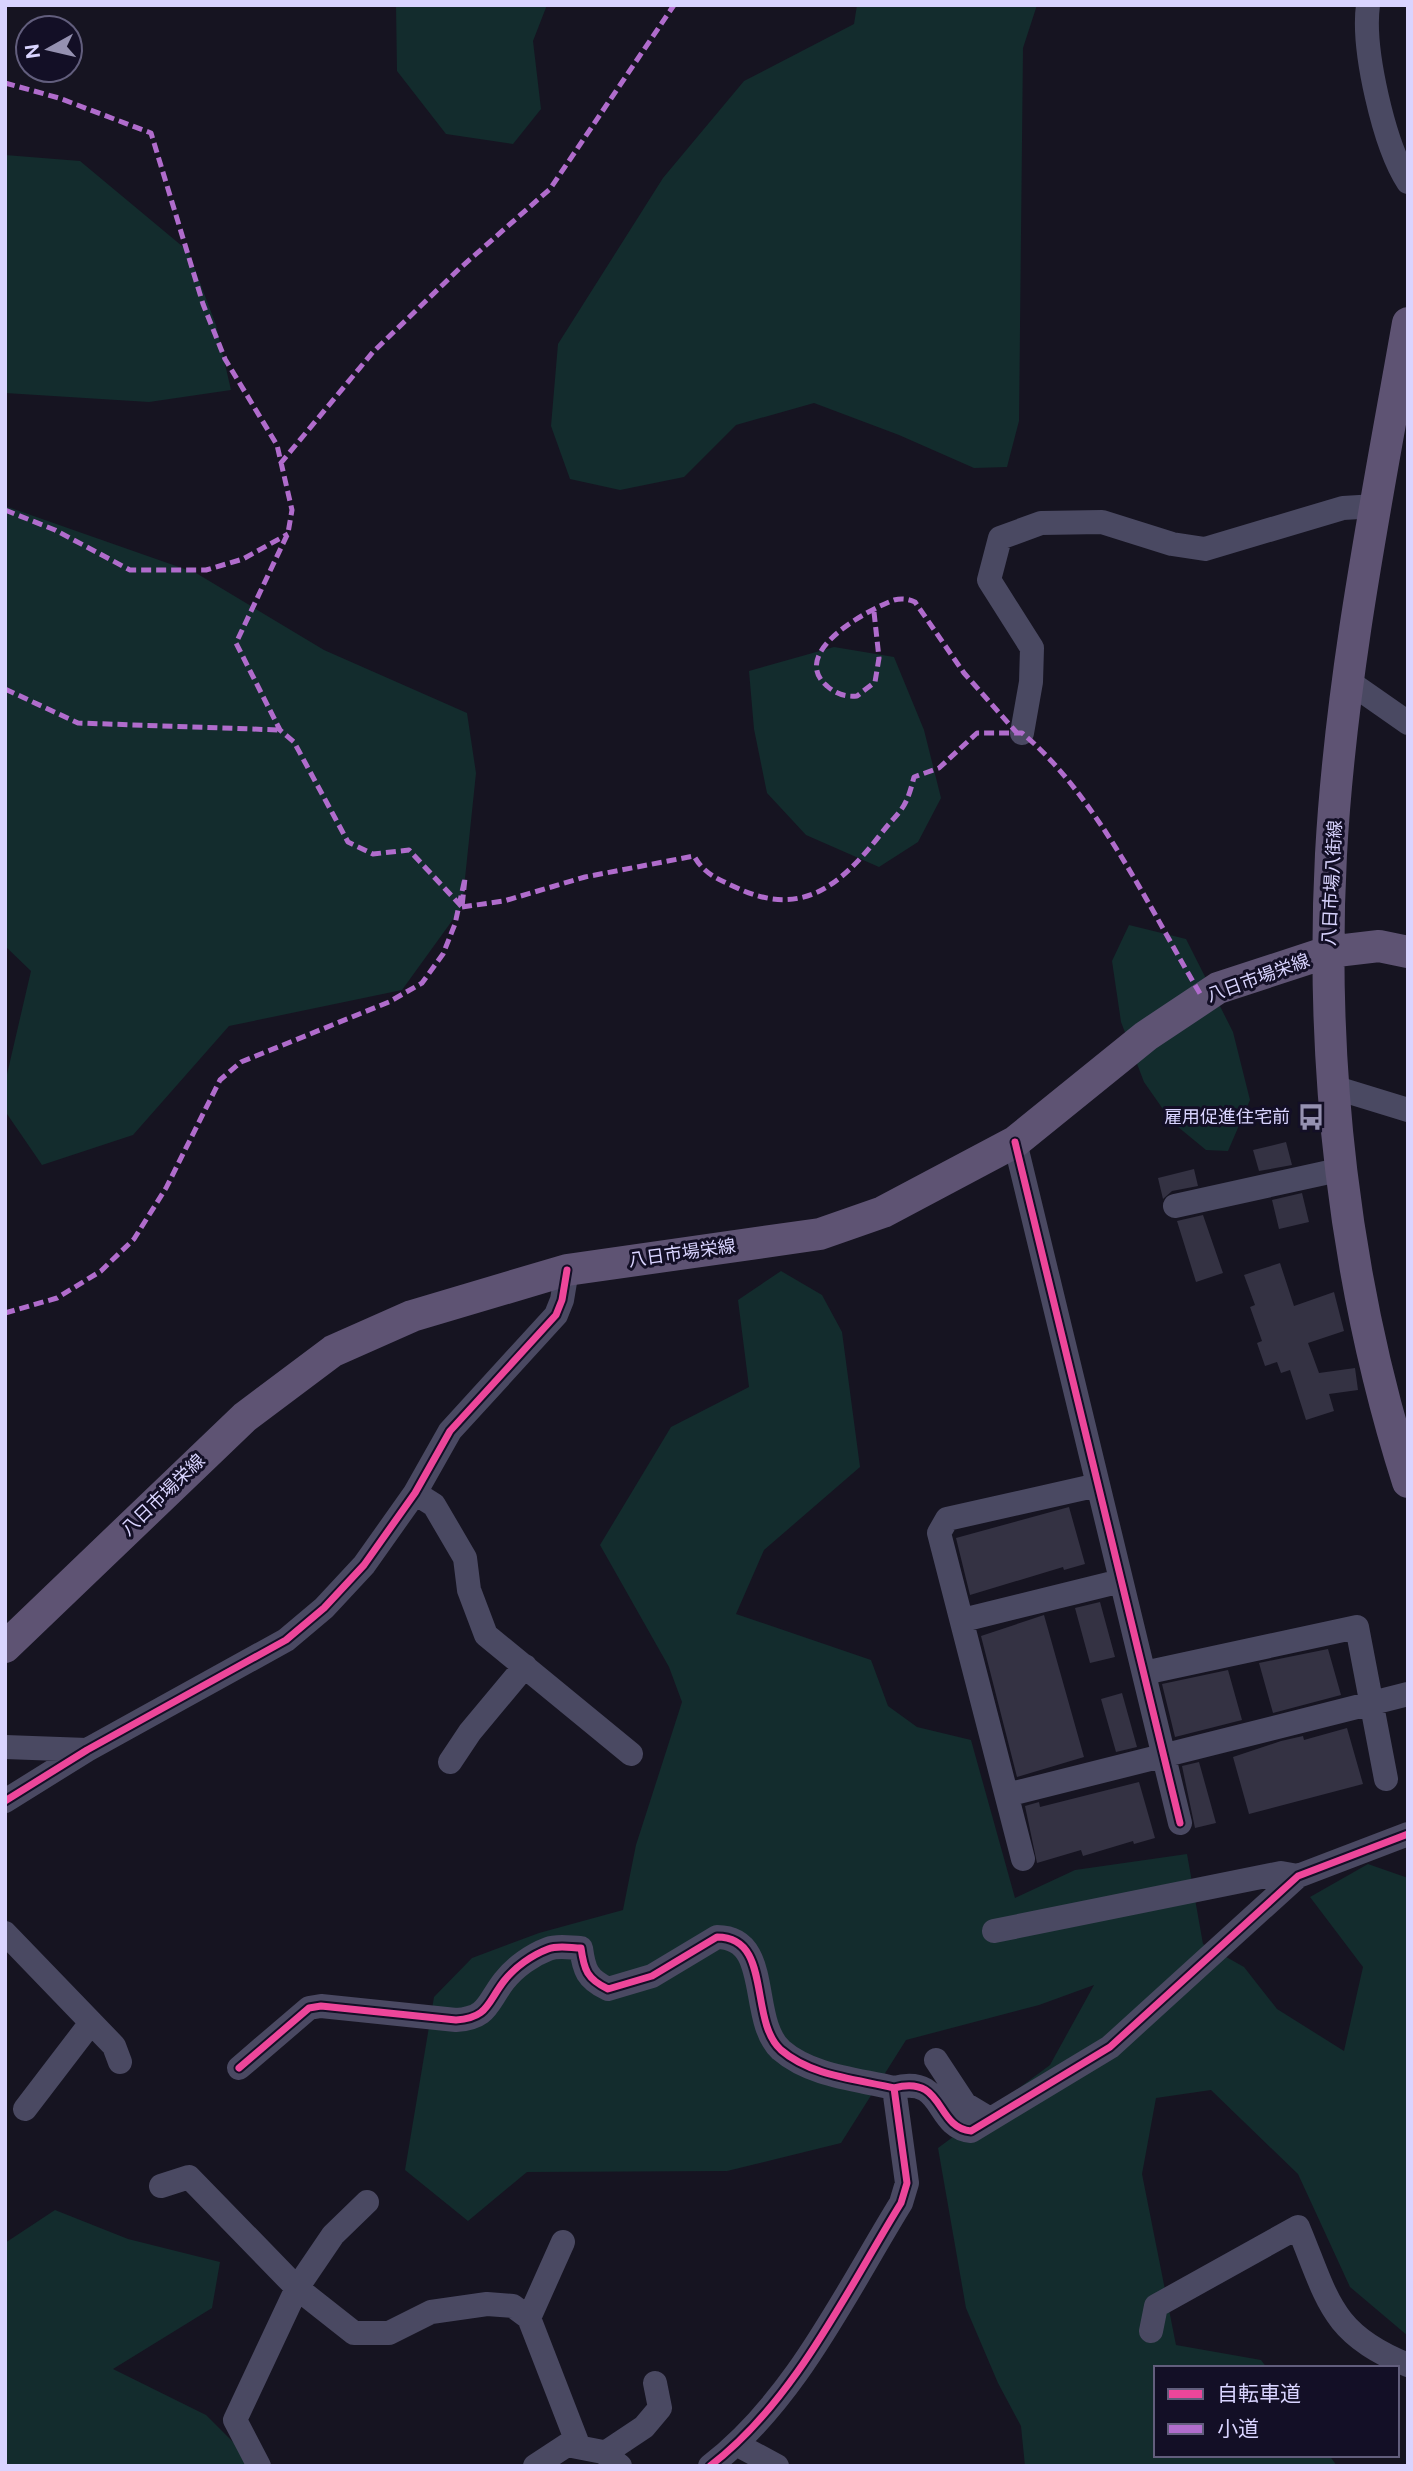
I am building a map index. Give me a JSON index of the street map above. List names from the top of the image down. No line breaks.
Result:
{"streets":{"main road":["八日市場八街線","八日市場栄線"]},"crossings":[["八日市場八街線","八日市場栄線"]],"places":{"bus stop":["雇用促進住宅前"]},"legend":["自転車道","小道"],"north":"left"}
